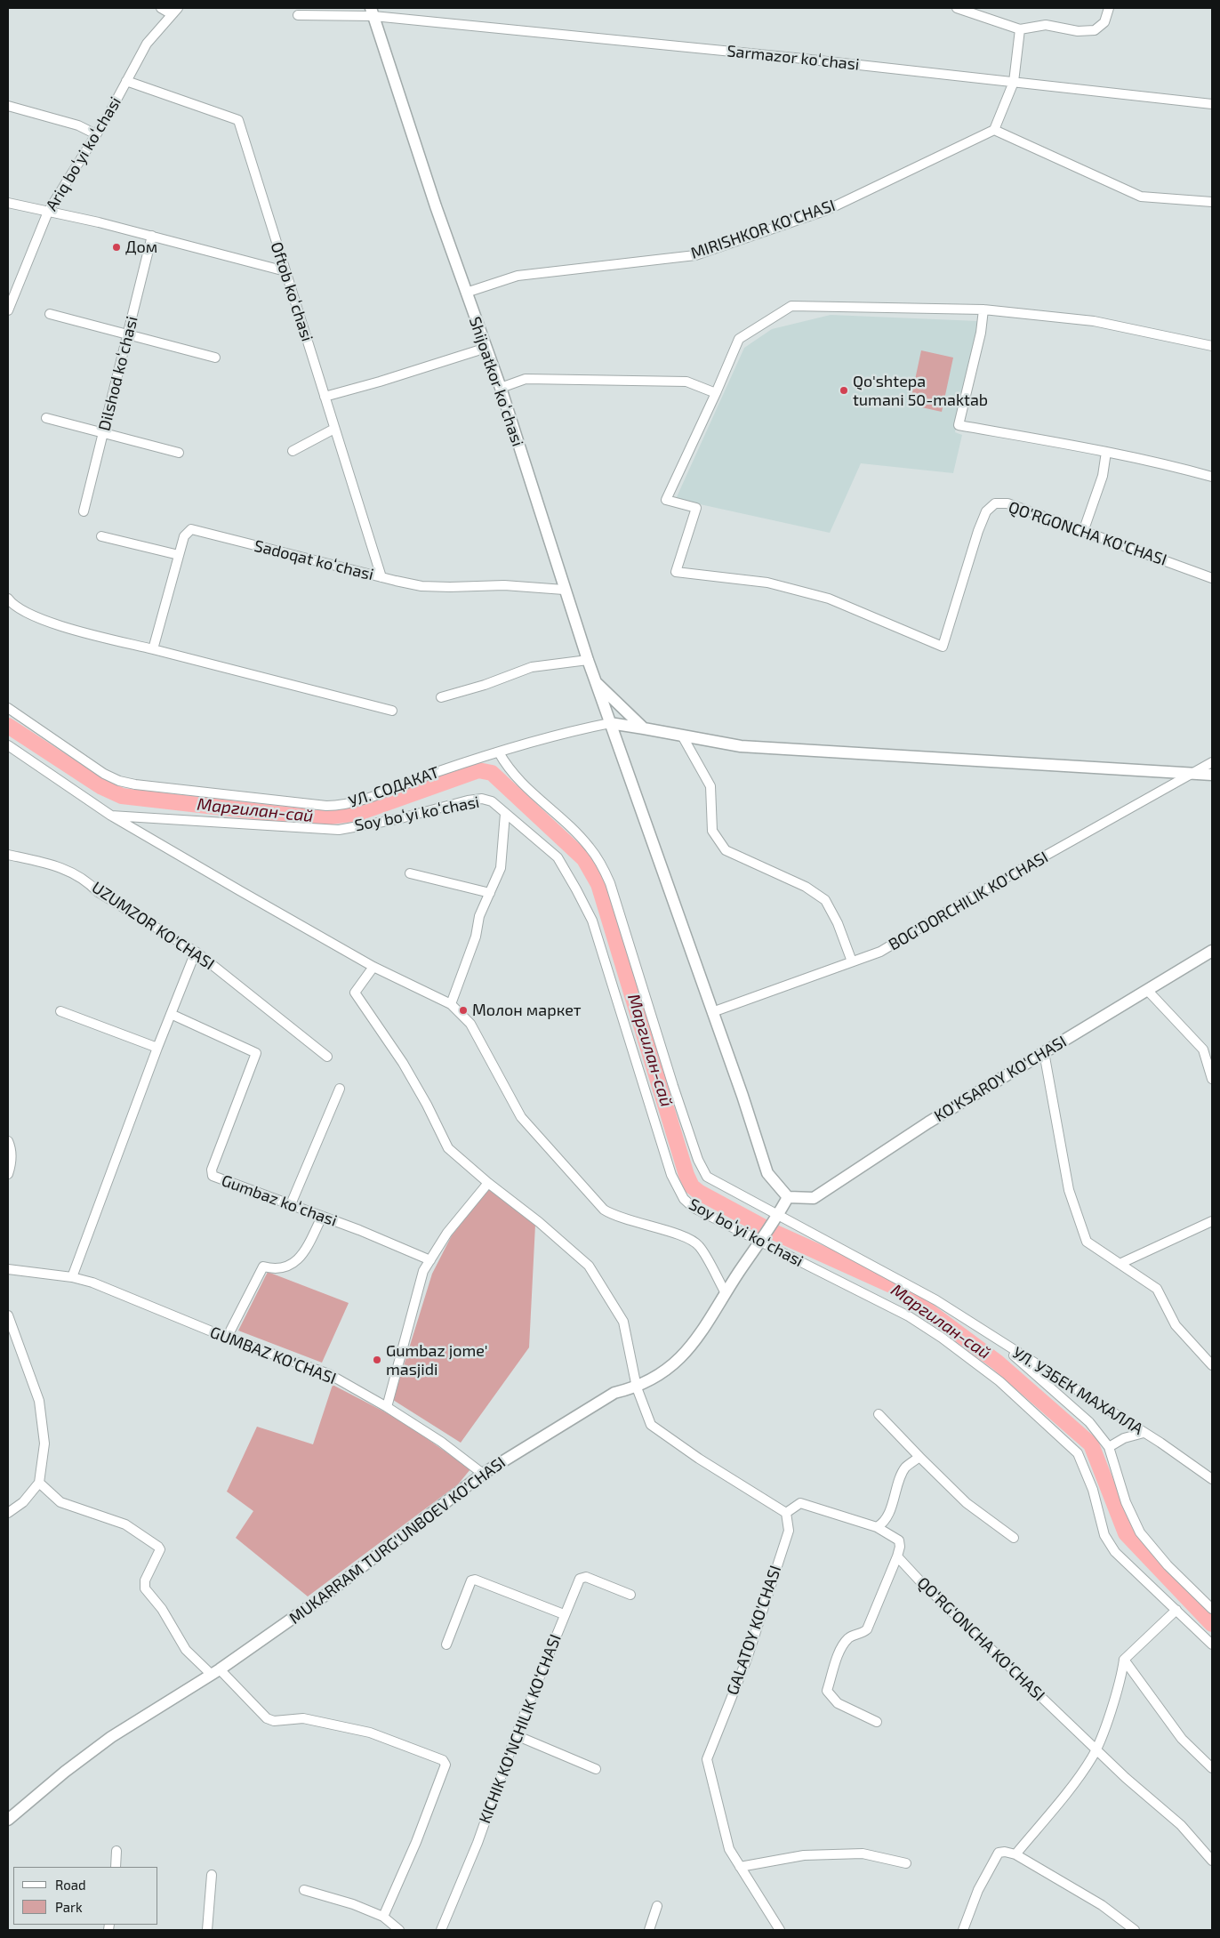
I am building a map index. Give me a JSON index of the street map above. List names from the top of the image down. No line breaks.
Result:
{"streets":{"street":["Sarmazor koʻchasi","Ariq boʻyi koʻchasi","MIRISHKOR KO'CHASI","Oftob koʻchasi","Dilshod koʻchasi","Shijoatkor koʻchasi","QO'RGONCHA KO'CHASI","Sadoqat koʻchasi","УЛ. СОДАКАТ","Soy boʻyi koʻchasi","BOG'DORCHILIK KO'CHASI","UZUMZOR KO'CHASI","KO'KSAROY KO'CHASI","Gumbaz koʻchasi","GUMBAZ KO'CHASI","УЛ. УЗБЕК МАХАЛЛА","MUKARRAM TURG'UNBOEV KO'CHASI","GALATOY KO'CHASI","QO‘RG‘ONCHA KO‘CHASI","KICHIK KO‘NCHILIK KO‘CHASI"]},"crossings":[["Sarmazor koʻchasi","Shijoatkor koʻchasi"],["Ariq boʻyi koʻchasi","Oftob koʻchasi"],["MIRISHKOR KO'CHASI","Shijoatkor koʻchasi"],["Oftob koʻchasi","Sadoqat koʻchasi"],["Shijoatkor koʻchasi","Sadoqat koʻchasi"],["УЛ. СОДАКАТ","УЛ. УЗБЕК МАХАЛЛА"],["Soy boʻyi koʻchasi","MUKARRAM TURG'UNBOEV KO'CHASI"],["KO'KSAROY KO'CHASI","MUKARRAM TURG'UNBOEV KO'CHASI"],["GUMBAZ KO'CHASI","MUKARRAM TURG'UNBOEV KO'CHASI"],["УЛ. УЗБЕК МАХАЛЛА","MUKARRAM TURG'UNBOEV KO'CHASI"]],"water":["Маргилан-сай"],"places":["Дом","Qo'shtepa tumani 50-maktab","Молон маркет","Gumbaz jome' masjidi"],"legend":["Road","Park"]}
